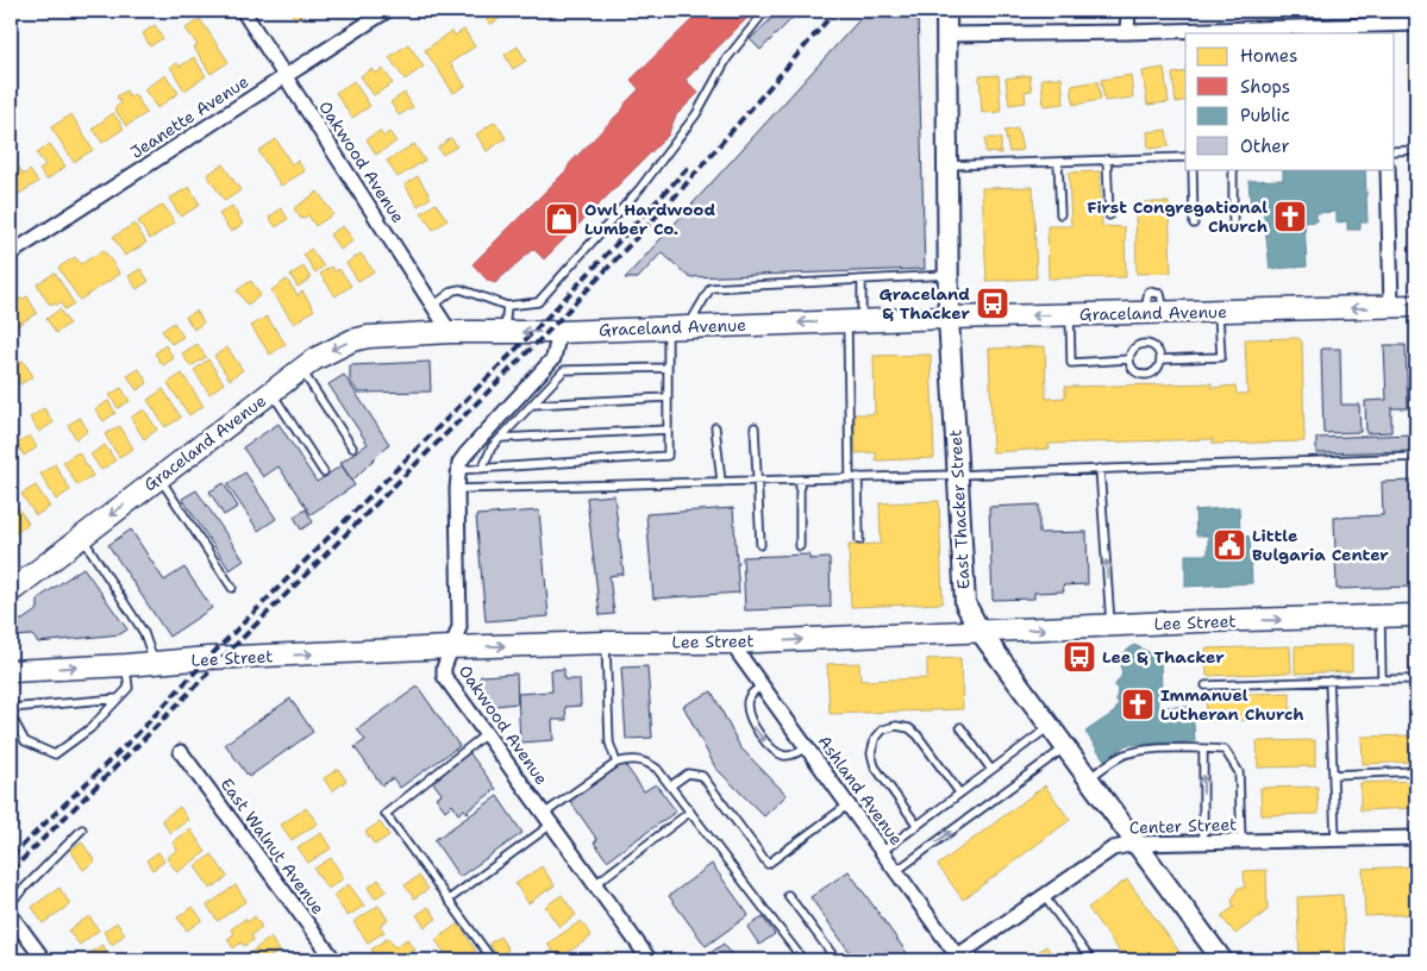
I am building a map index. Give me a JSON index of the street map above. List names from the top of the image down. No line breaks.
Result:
{"streets":{"main road":["Graceland Avenue","Lee Street"],"street":["Jeanette Avenue","Oakwood Avenue","East Thacker Street","Ashland Avenue","Center Street","East Walnut Avenue"]},"crossings":[["Jeanette Avenue","Oakwood Avenue"],["Oakwood Avenue","Graceland Avenue"],["Oakwood Avenue","Lee Street"],["Graceland Avenue","East Thacker Street"],["East Thacker Street","Lee Street"],["East Thacker Street","Center Street"],["Lee Street","Ashland Avenue"],["Ashland Avenue","Center Street"]],"one_way":["Graceland Avenue","Lee Street"],"places":{"church":["First Congregational Church","Immanuel Lutheran Church"],"shop":["Owl Hardwood Lumber Co."],"bus stop":["Graceland & Thacker","Lee & Thacker"],"public building":["Little Bulgaria Center"]},"legend":["Homes","Shops","Public","Other"]}
